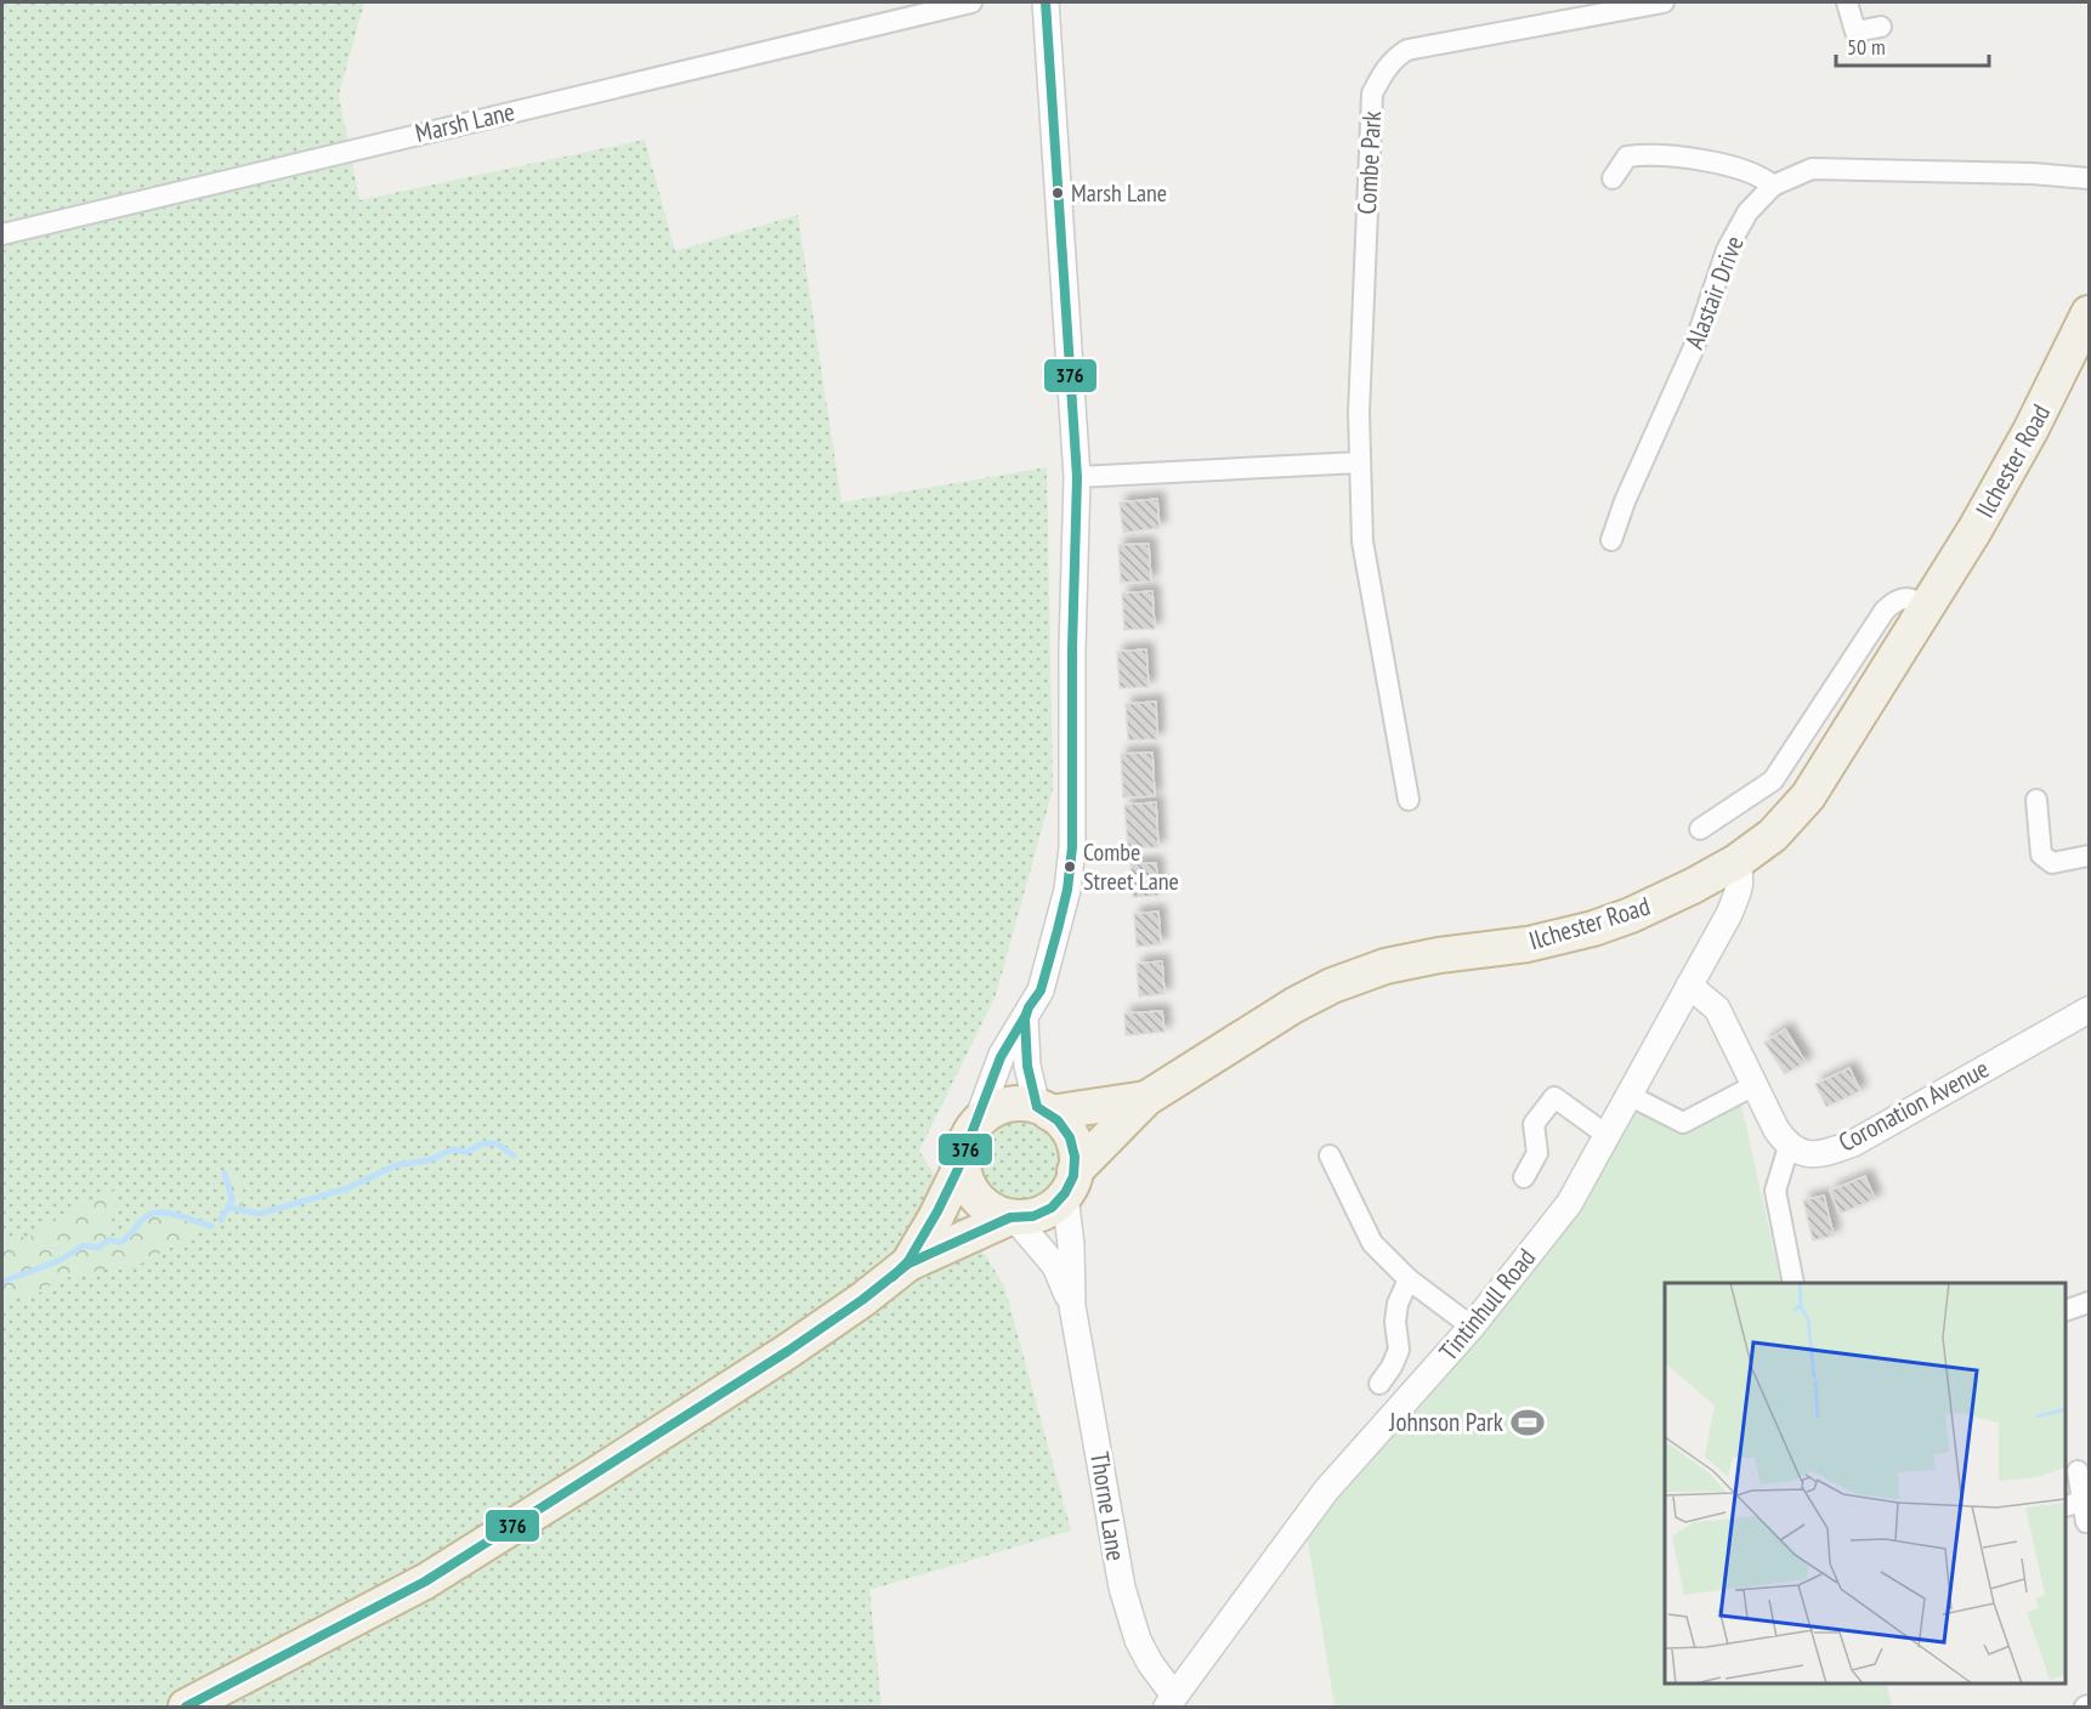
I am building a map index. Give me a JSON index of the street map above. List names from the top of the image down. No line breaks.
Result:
{"streets":{"highway":["Ilchester Road"],"street":["Marsh Lane","Combe Park","Alastair Drive","Coronation Avenue","Tintinhull Road","Thorne Lane"]},"crossings":[["Ilchester Road","Tintinhull Road"],["Ilchester Road","Thorne Lane"],["Tintinhull Road","Thorne Lane"]],"places":{"other":["Marsh Lane","Combe Street Lane"],"sports":["Johnson Park"]},"lines":["transit line 376"],"scale_bar":"50 m"}
